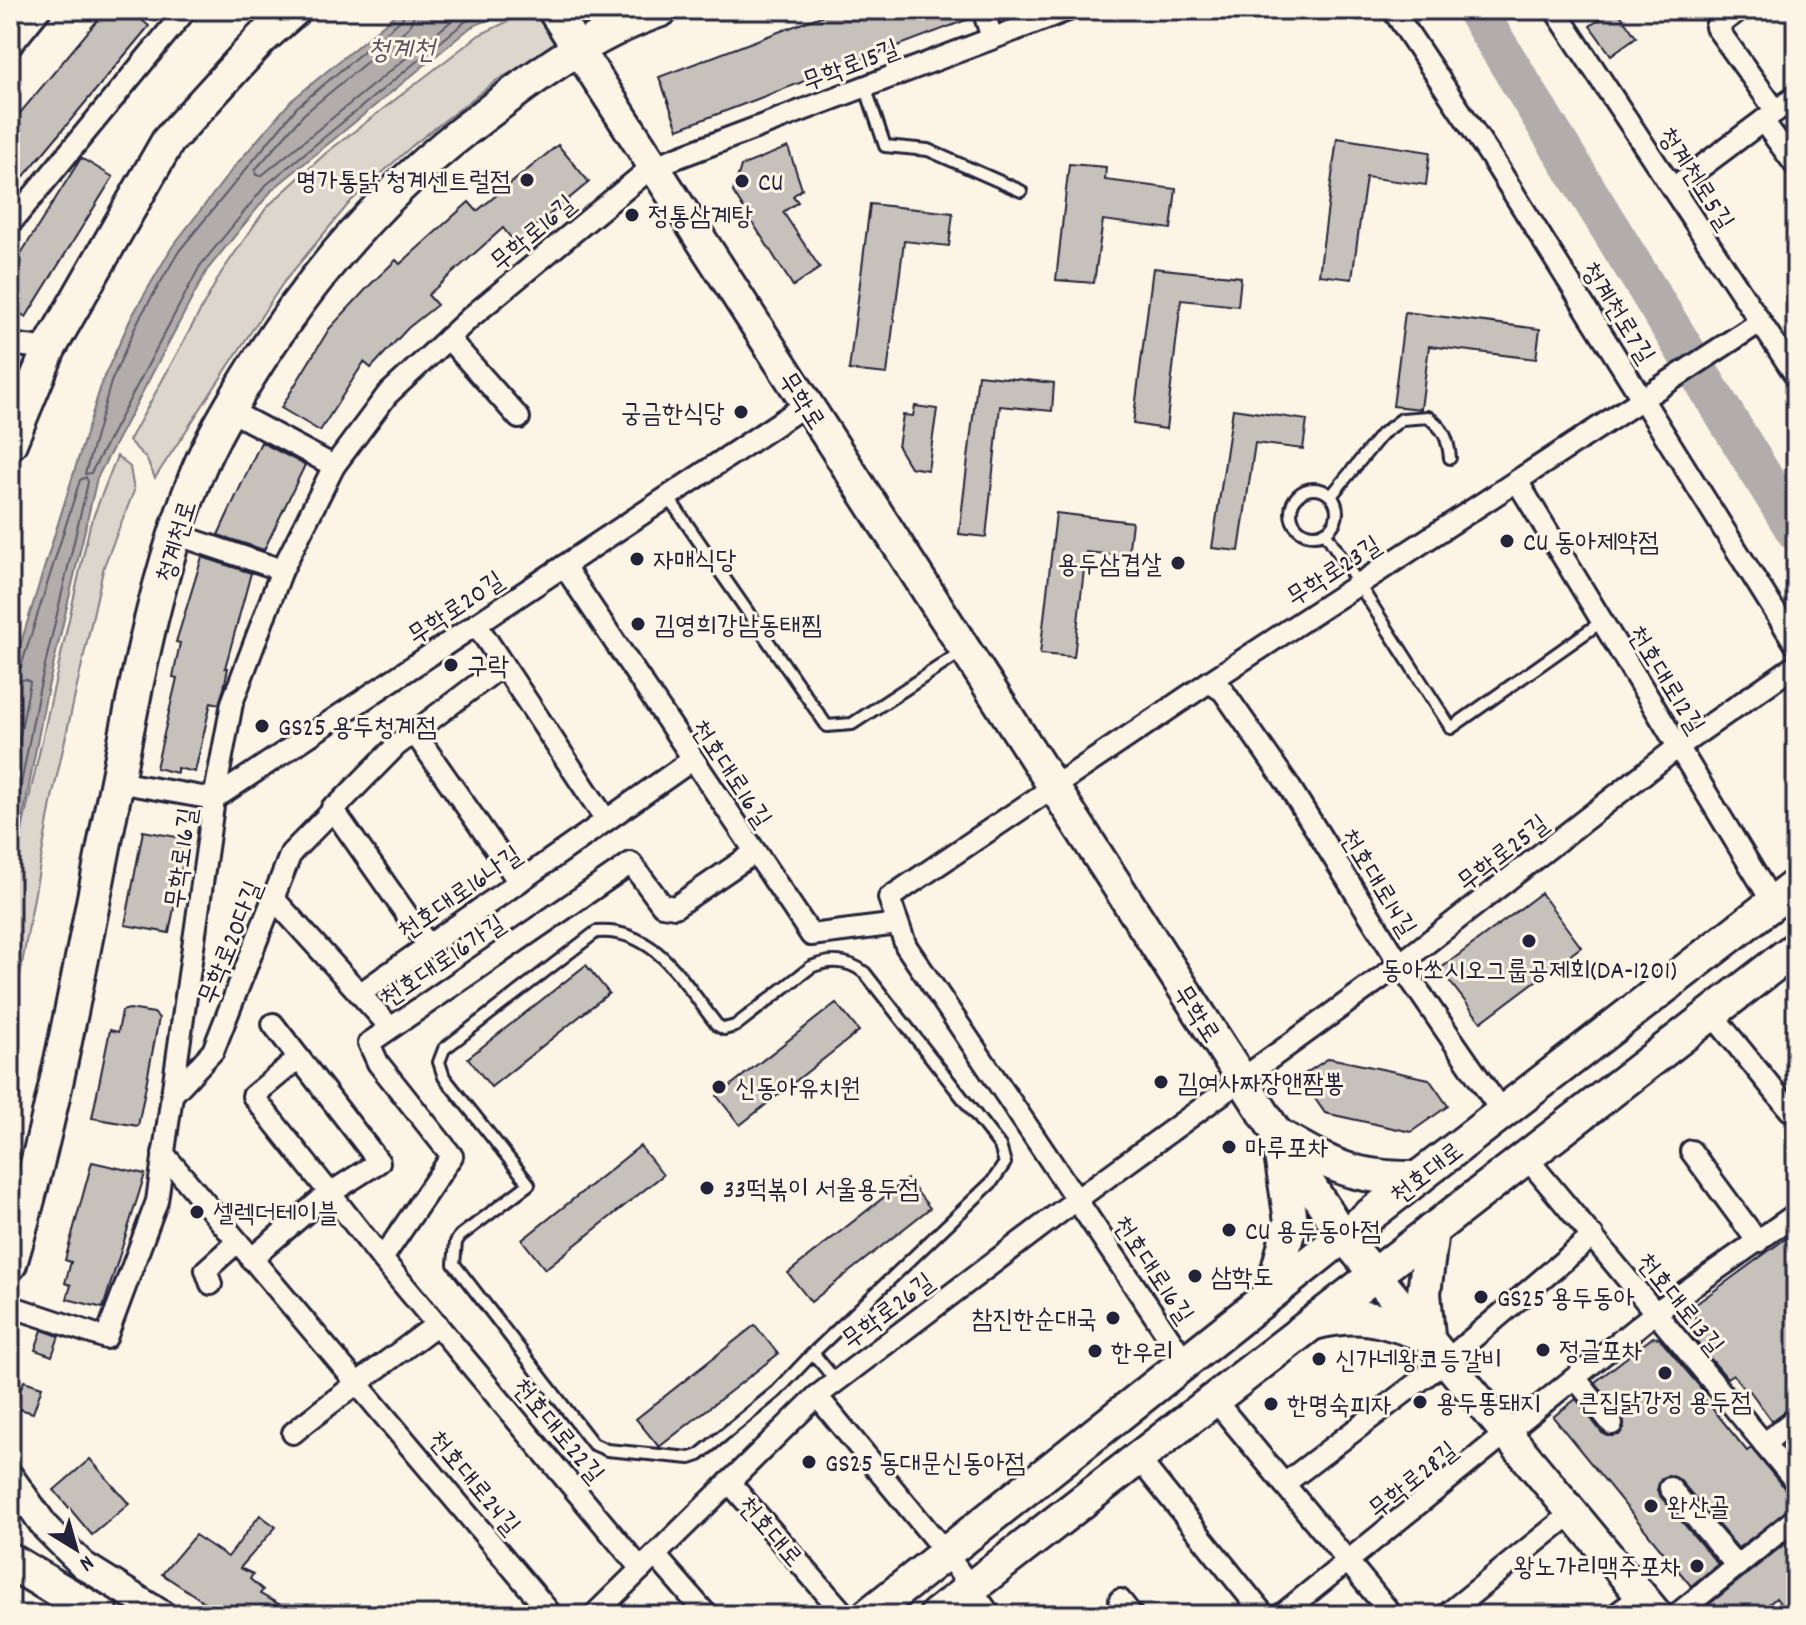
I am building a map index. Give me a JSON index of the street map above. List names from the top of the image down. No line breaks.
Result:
{"streets":{"main road":["무학로","청계천로","천호대로"],"street":["무학로15길","청계천로5길","무학로16길","청계천로7길","무학로23길","무학로20길","천호대로12길","천호대로16길","무학로25길","천호대로14길","천호대로16나길","무학로20다길","천호대로16가길","천호대로13길","무학로26길","천호대로22길","무학로28길","천호대로24길"]},"crossings":[["무학로15길","무학로16길"],["무학로15길","무학로"],["청계천로5길","무학로23길"],["무학로16길","무학로"],["무학로16길","무학로20길"],["무학로16길","무학로20다길"],["무학로16길","천호대로24길"],["청계천로7길","무학로23길"],["무학로","청계천로"],["무학로","무학로23길"],["무학로","무학로20길"],["무학로","천호대로16길"],["무학로","무학로25길"],["무학로","천호대로"],["무학로","무학로26길"],["무학로","무학로28길"],["무학로23길","천호대로12길"],["무학로23길","천호대로16길"],["무학로23길","천호대로14길"],["무학로20길","천호대로16길"],["천호대로12길","무학로25길"],["천호대로12길","천호대로"],["천호대로16길","천호대로16나길"],["천호대로16길","천호대로16가길"],["천호대로16길","천호대로"],["천호대로16길","무학로26길"],["무학로25길","천호대로14길"],["무학로25길","무학로26길"],["천호대로14길","천호대로"],["천호대로16가길","천호대로22길"],["천호대로","천호대로13길"],["천호대로","무학로26길"],["천호대로13길","무학로28길"],["무학로26길","천호대로22길"]],"water":["청계천"],"places":["명가통닭 청계센트럴점","CU","정통삼계탕","궁금한식당","CU 동아제약점","자매식당","용두삼겹살","김영희강남동태찜","구락","GS25 용두청계점","동아쏘시오그룹공제회(DA-1201)","김여사짜장앤짬뽕","신동아유치원","마루포차","33떡볶이 서울용두점","셀렉더테이블","CU 용두동아점","삼학도","GS25 용두동아","참진한순대국","정글포차","한우리","신가네왕코등갈비","큰집닭강정 용두점","용두똥돼지","한명숙피자","GS25 동대문신동아점","완산골","왕노가리맥주포차"],"north":"bottom right"}
